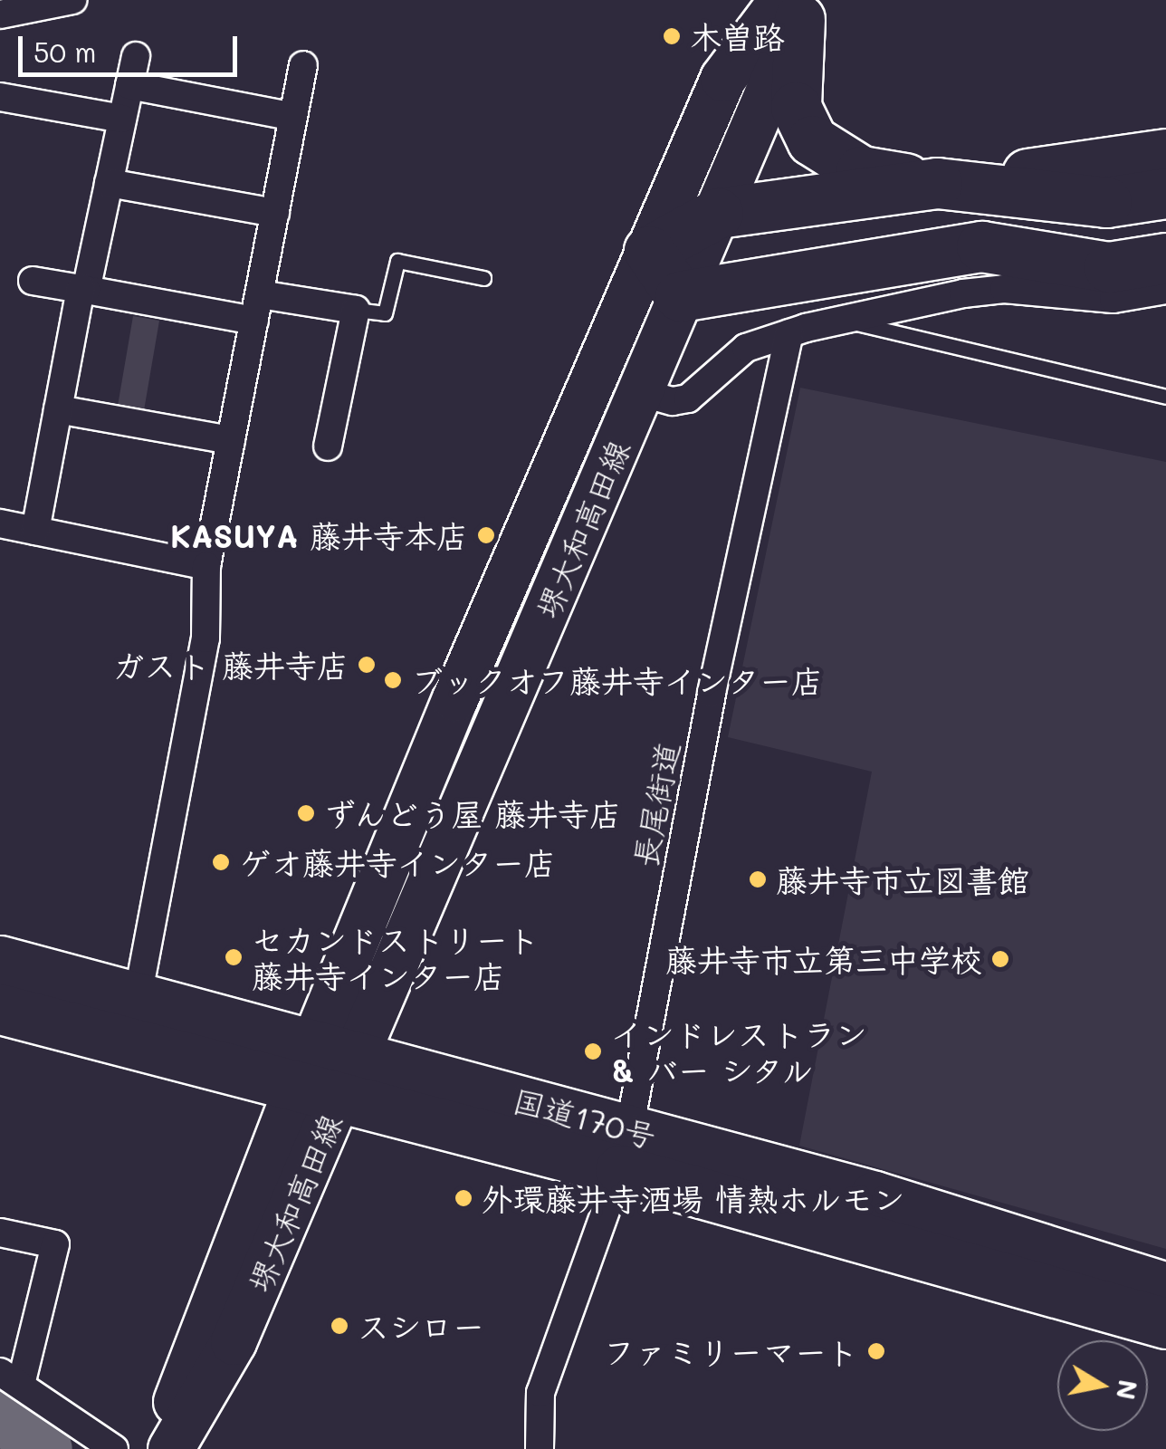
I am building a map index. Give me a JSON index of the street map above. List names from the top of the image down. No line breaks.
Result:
{"streets":{"highway":["国道170号"],"main road":["堺大和高田線"],"street":["長尾街道"]},"crossings":[["堺大和高田線","国道170号"],["長尾街道","国道170号"]],"places":["木曽路","KASUYA 藤井寺本店","ガスト 藤井寺店","ブックオフ藤井寺インター店","ずんどう屋 藤井寺店","ゲオ藤井寺インター店","藤井寺市立図書館","セカンドストリート 藤井寺インター店","藤井寺市立第三中学校","インドレストラン & バー シタル","外環藤井寺酒場 情熱ホルモン","スシロー","ファミリーマート"],"scale_bar":"50 m","north":"right"}
